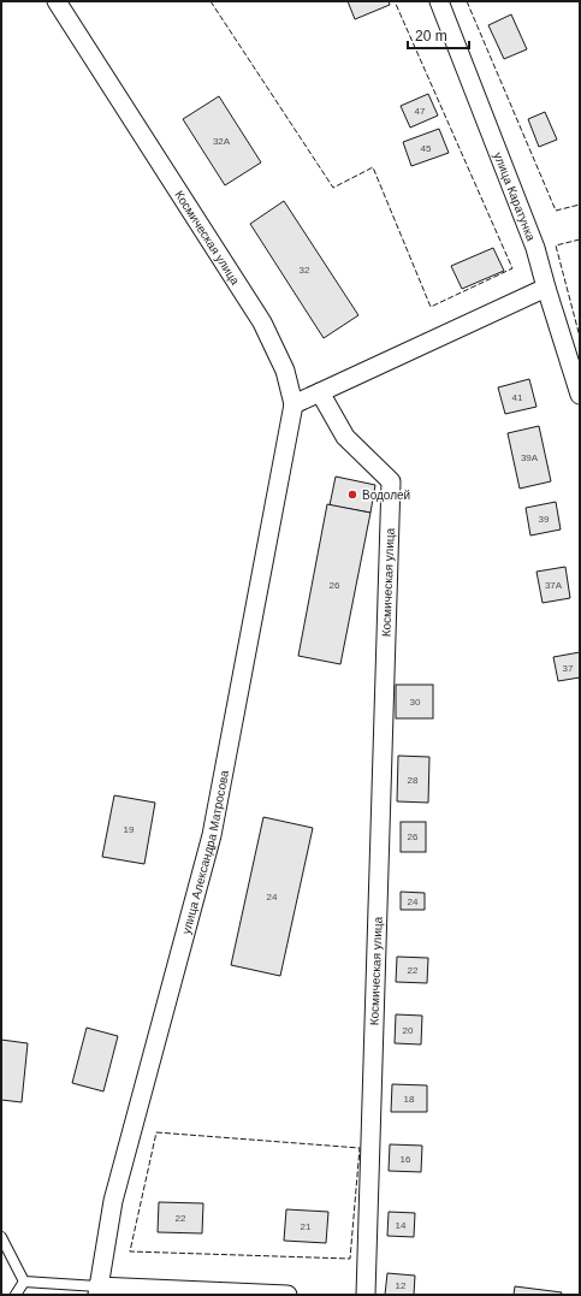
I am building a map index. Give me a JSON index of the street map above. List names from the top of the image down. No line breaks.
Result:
{"streets":{"street":["улица Каратунка","Космическая улица","улица Александра Матросова"]},"crossings":[["Космическая улица","улица Александра Матросова"]],"places":["Водолей"],"house_numbers":["47","32А","45","32","41","39А","39","26","37А","37","30","28","19","26","24","24","22","20","18","16","22","14","21","12"],"scale_bar":"20 m"}
